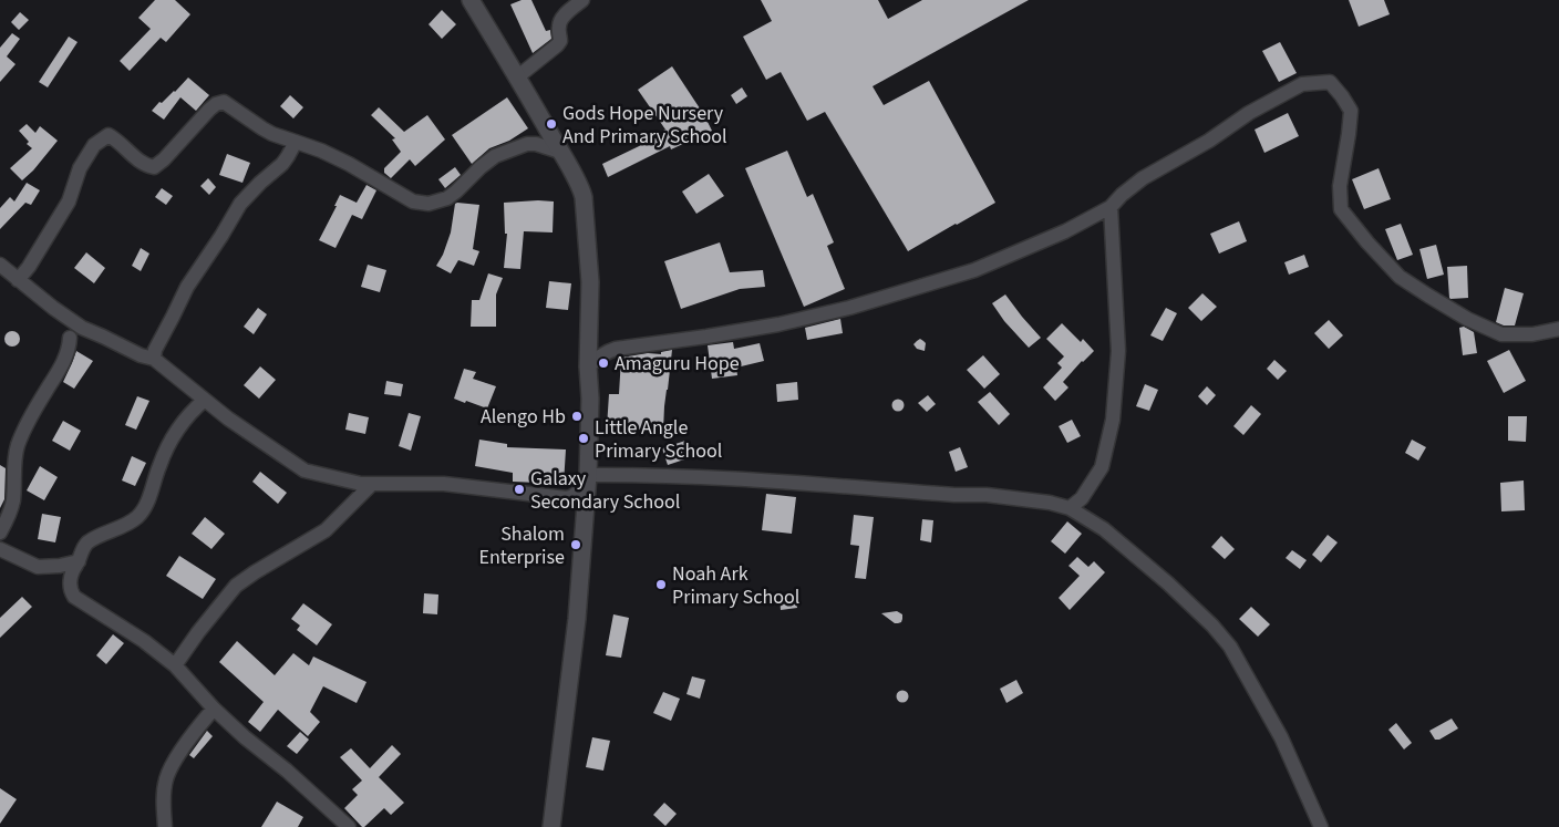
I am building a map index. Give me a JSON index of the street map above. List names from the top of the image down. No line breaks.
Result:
{"places":["Gods Hope Nursery And Primary School","Amaguru Hope","Alengo Hb","Little Angle Primary School","Galaxy Secondary School","Shalom Enterprise","Noah Ark Primary School"]}
